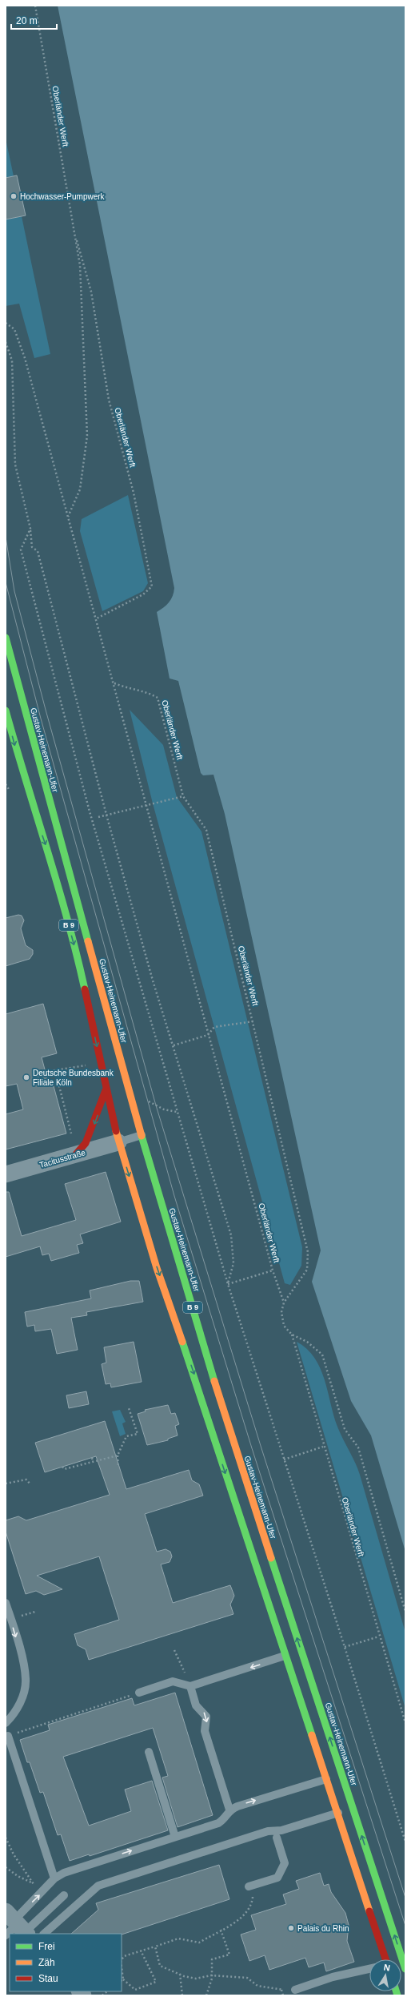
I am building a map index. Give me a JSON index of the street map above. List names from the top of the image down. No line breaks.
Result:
{"streets":{"main road":["Gustav-Heinemann-Ufer","B 9"],"street":["Tacitusstraße"],"path":["Oberländer Werft"]},"crossings":[["B 9","Tacitusstraße"]],"places":["Hochwasser-Pumpwerk","Deutsche Bundesbank Filiale Köln","Palais du Rhin"],"legend":["Frei","Zäh","Stau"],"scale_bar":"20 m","north":"top"}
